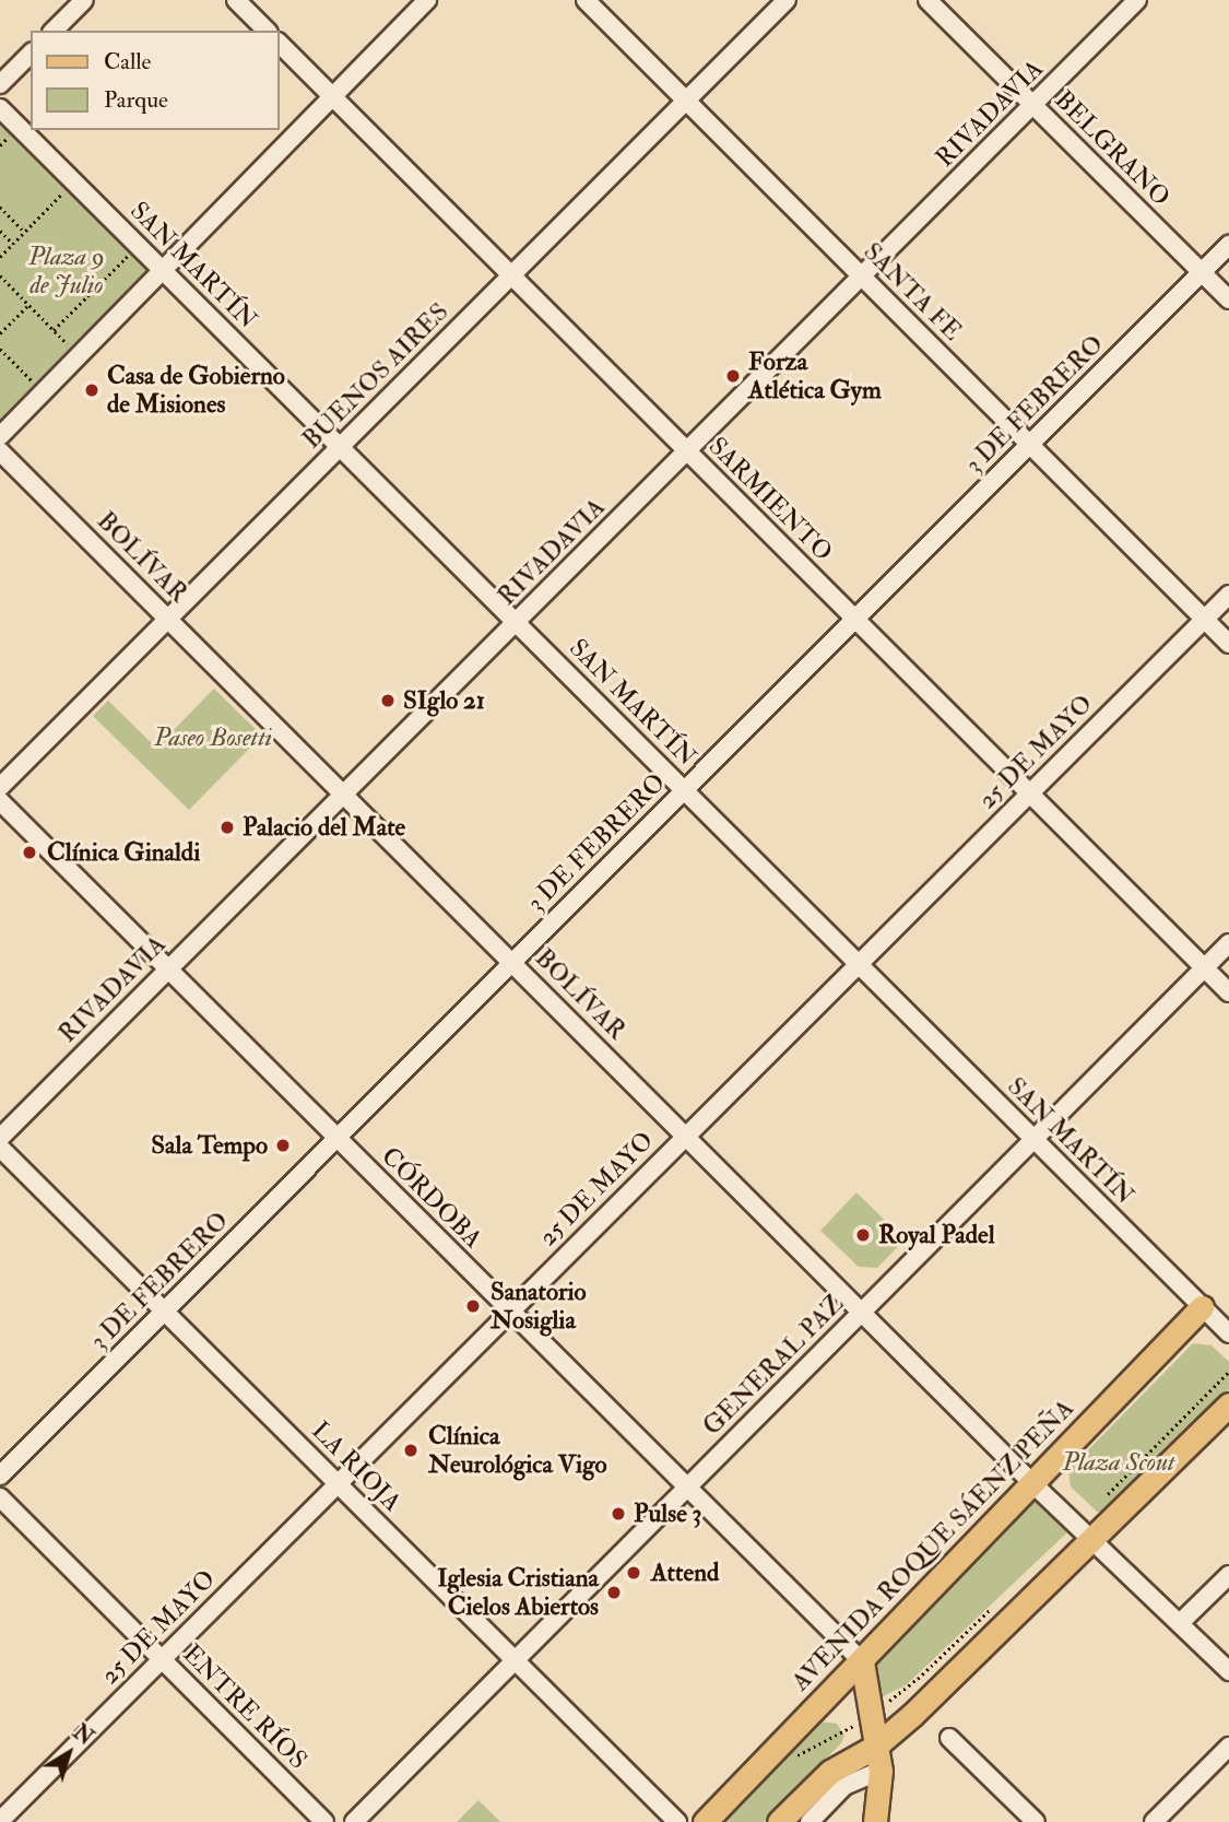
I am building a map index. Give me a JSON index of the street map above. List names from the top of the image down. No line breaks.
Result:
{"streets":{"main road":["AVENIDA ROQUE SÁENZ PEÑA"],"street":["RIVADAVIA","BELGRANO","SAN MARTÍN","SANTA FE","BUENOS AIRES","3 DE FEBRERO","SARMIENTO","BOLÍVAR","25 DE MAYO","CÓRDOBA","GENERAL PAZ","LA RIOJA","ENTRE RÍOS"]},"crossings":[["RIVADAVIA","BELGRANO"],["RIVADAVIA","SAN MARTÍN"],["RIVADAVIA","SANTA FE"],["RIVADAVIA","SARMIENTO"],["RIVADAVIA","BOLÍVAR"],["RIVADAVIA","CÓRDOBA"],["BELGRANO","3 DE FEBRERO"],["SAN MARTÍN","BUENOS AIRES"],["SAN MARTÍN","3 DE FEBRERO"],["SAN MARTÍN","25 DE MAYO"],["SAN MARTÍN","GENERAL PAZ"],["SAN MARTÍN","AVENIDA ROQUE SÁENZ PEÑA"],["SANTA FE","BUENOS AIRES"],["SANTA FE","3 DE FEBRERO"],["SANTA FE","25 DE MAYO"],["BUENOS AIRES","SARMIENTO"],["BUENOS AIRES","BOLÍVAR"],["3 DE FEBRERO","SARMIENTO"],["3 DE FEBRERO","BOLÍVAR"],["3 DE FEBRERO","CÓRDOBA"],["3 DE FEBRERO","LA RIOJA"],["SARMIENTO","25 DE MAYO"],["SARMIENTO","GENERAL PAZ"],["BOLÍVAR","25 DE MAYO"],["BOLÍVAR","GENERAL PAZ"],["BOLÍVAR","AVENIDA ROQUE SÁENZ PEÑA"],["25 DE MAYO","CÓRDOBA"],["25 DE MAYO","LA RIOJA"],["25 DE MAYO","ENTRE RÍOS"],["CÓRDOBA","GENERAL PAZ"],["CÓRDOBA","AVENIDA ROQUE SÁENZ PEÑA"],["GENERAL PAZ","LA RIOJA"]],"parks":["Plaza 9 de Julio","Paseo Bosetti","Plaza Scout"],"places":["Forza Atlética Gym","Casa de Gobierno de Misiones","SIglo 21","Palacio del Mate","Clínica Ginaldi","Sala Tempo","Royal Padel","Sanatorio Nosiglia","Clínica Neurológica Vigo","Pulse 3","Attend","Iglesia Cristiana Cielos Abiertos"],"legend":["Calle","Parque"],"north":"top right"}
